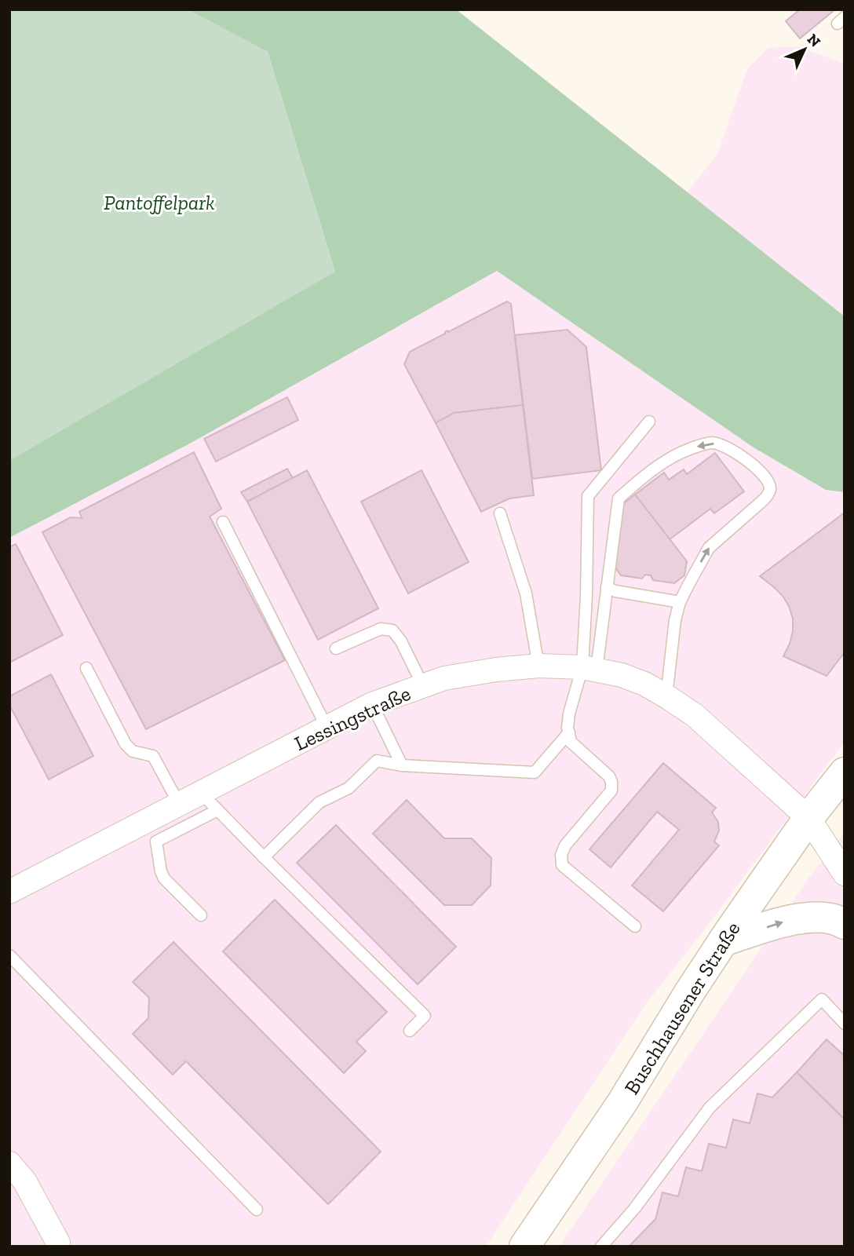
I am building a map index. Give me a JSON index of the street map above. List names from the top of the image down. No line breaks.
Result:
{"streets":{"main road":["Buschhausener Straße"],"street":["Lessingstraße"]},"crossings":[["Lessingstraße","Buschhausener Straße"]],"parks":["Pantoffelpark"],"north":"top right"}
